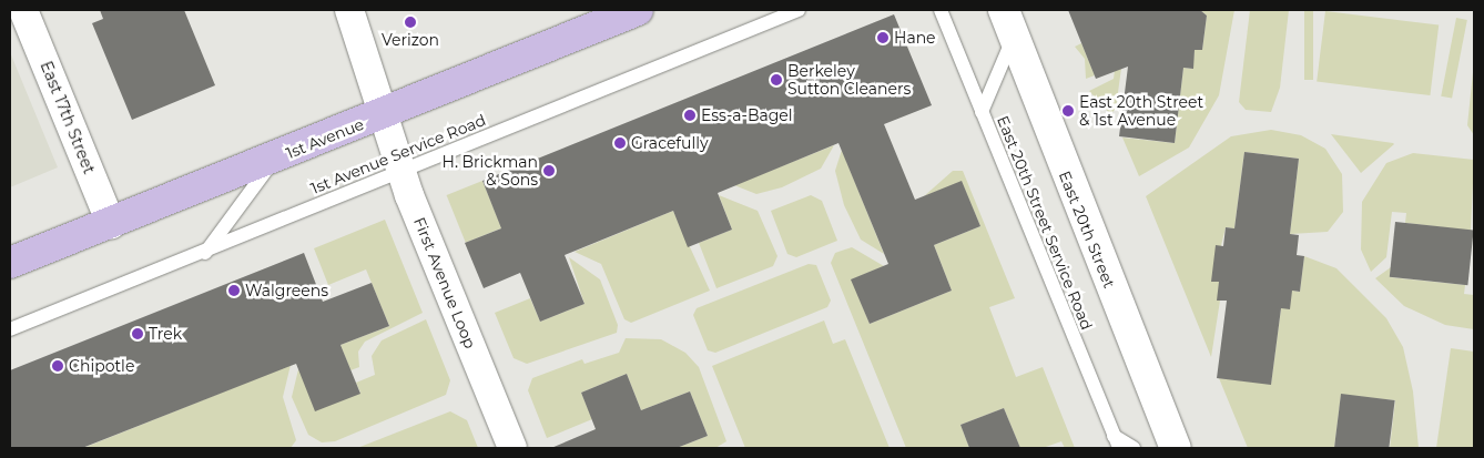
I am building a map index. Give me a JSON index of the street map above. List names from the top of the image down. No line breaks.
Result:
{"streets":{"main road":["1st Avenue"],"street":["East 17th Street","East 20th Street","First Avenue Loop"],"lane":["1st Avenue Service Road","East 20th Street Service Road"]},"crossings":[["East 17th Street","1st Avenue"],["1st Avenue","First Avenue Loop"],["1st Avenue Service Road","First Avenue Loop"]],"places":["Verizon","Hane","Berkeley Sutton Cleaners","East 20th Street & 1st Avenue","Ess-a-Bagel","Gracefully","H. Brickman & Sons","Walgreens","Trek","Chipotle"]}
